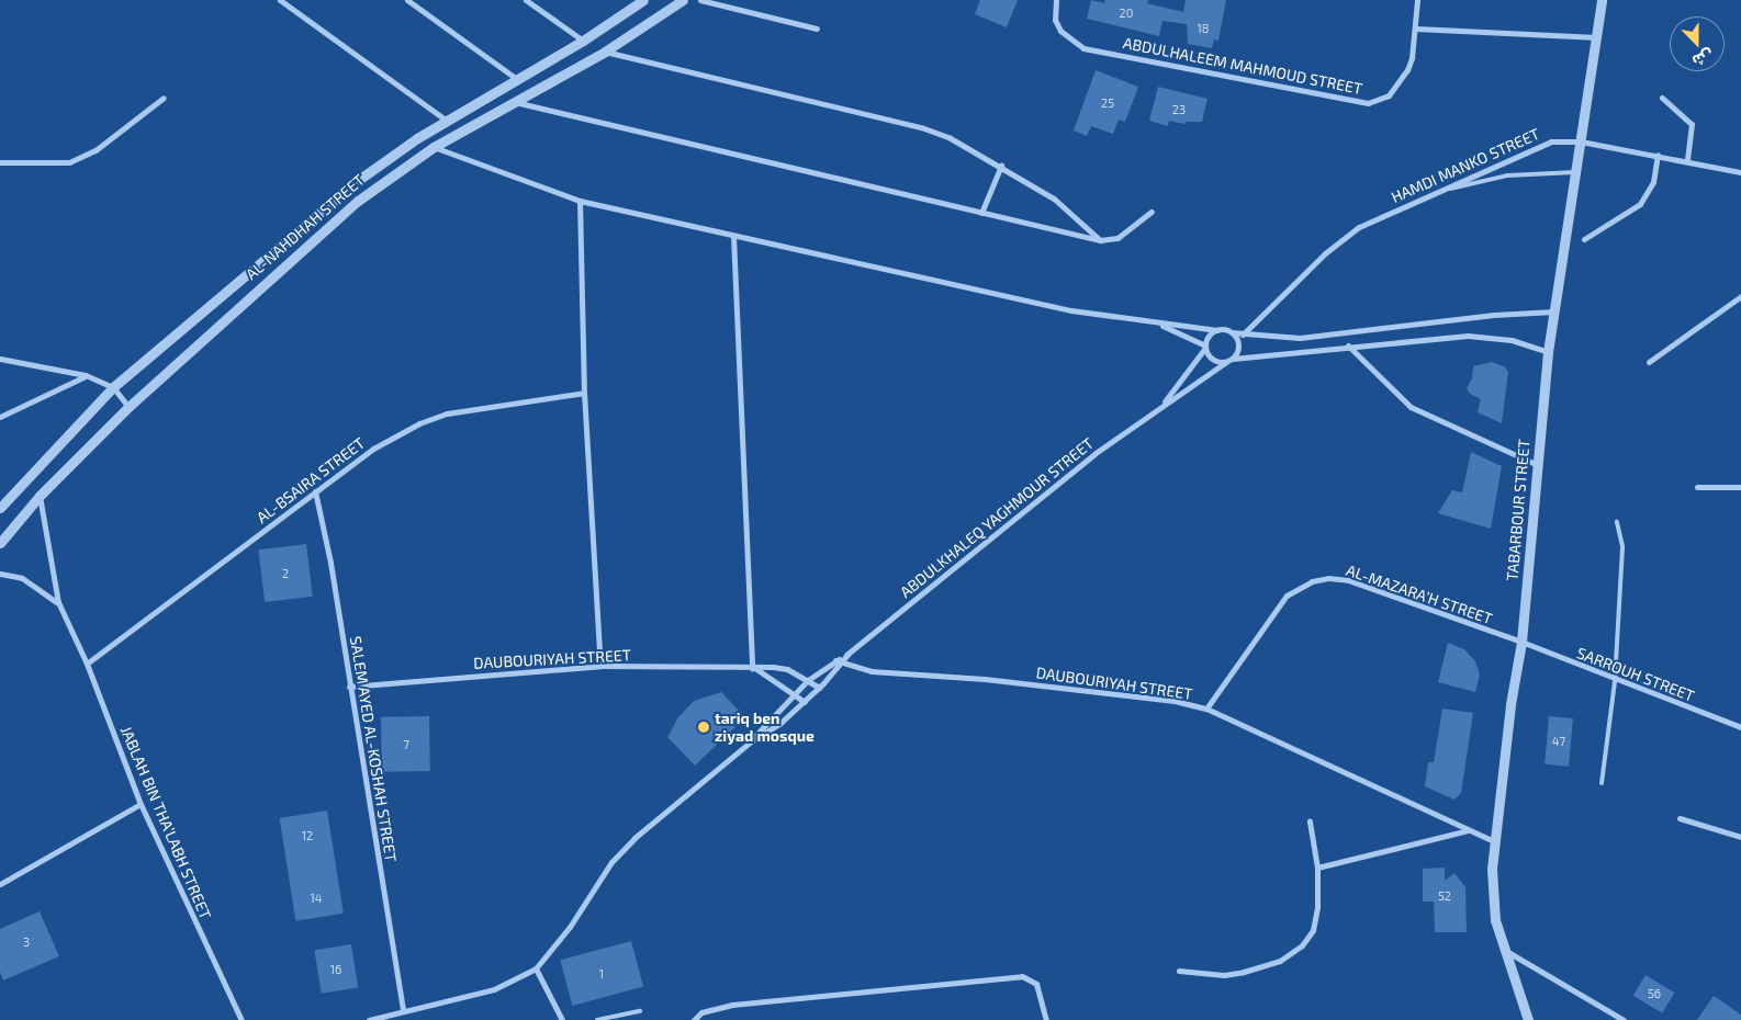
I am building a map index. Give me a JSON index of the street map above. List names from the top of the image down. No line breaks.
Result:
{"streets":{"street":["ABDULHALEEM MAHMOUD STREET","HAMDI MANKO STREET","AL-NAHDHAH STREET","AL-BSAIRA STREET","TABARBOUR STREET","ABDULKHALEQ YAGHMOUR STREET","AL-MAZARA’H STREET","DAUBOURIYAH STREET","SARROUH STREET","SALEM AYED AL-KOSHAH STREET","JABLAH BIN THA’LABH STREET"]},"crossings":[["HAMDI MANKO STREET","TABARBOUR STREET"],["AL-NAHDHAH STREET","JABLAH BIN THA’LABH STREET"],["AL-BSAIRA STREET","SALEM AYED AL-KOSHAH STREET"],["AL-BSAIRA STREET","JABLAH BIN THA’LABH STREET"],["TABARBOUR STREET","AL-MAZARA’H STREET"],["TABARBOUR STREET","DAUBOURIYAH STREET"],["TABARBOUR STREET","SARROUH STREET"],["ABDULKHALEQ YAGHMOUR STREET","DAUBOURIYAH STREET"],["ABDULKHALEQ YAGHMOUR STREET","SALEM AYED AL-KOSHAH STREET"],["AL-MAZARA’H STREET","DAUBOURIYAH STREET"],["AL-MAZARA’H STREET","SARROUH STREET"],["DAUBOURIYAH STREET","SALEM AYED AL-KOSHAH STREET"]],"places":["tariq ben ziyad mosque"],"house_numbers":["20","18","25","23","2","47","7","12","52","14","3","16","1","56"],"north":"bottom"}
